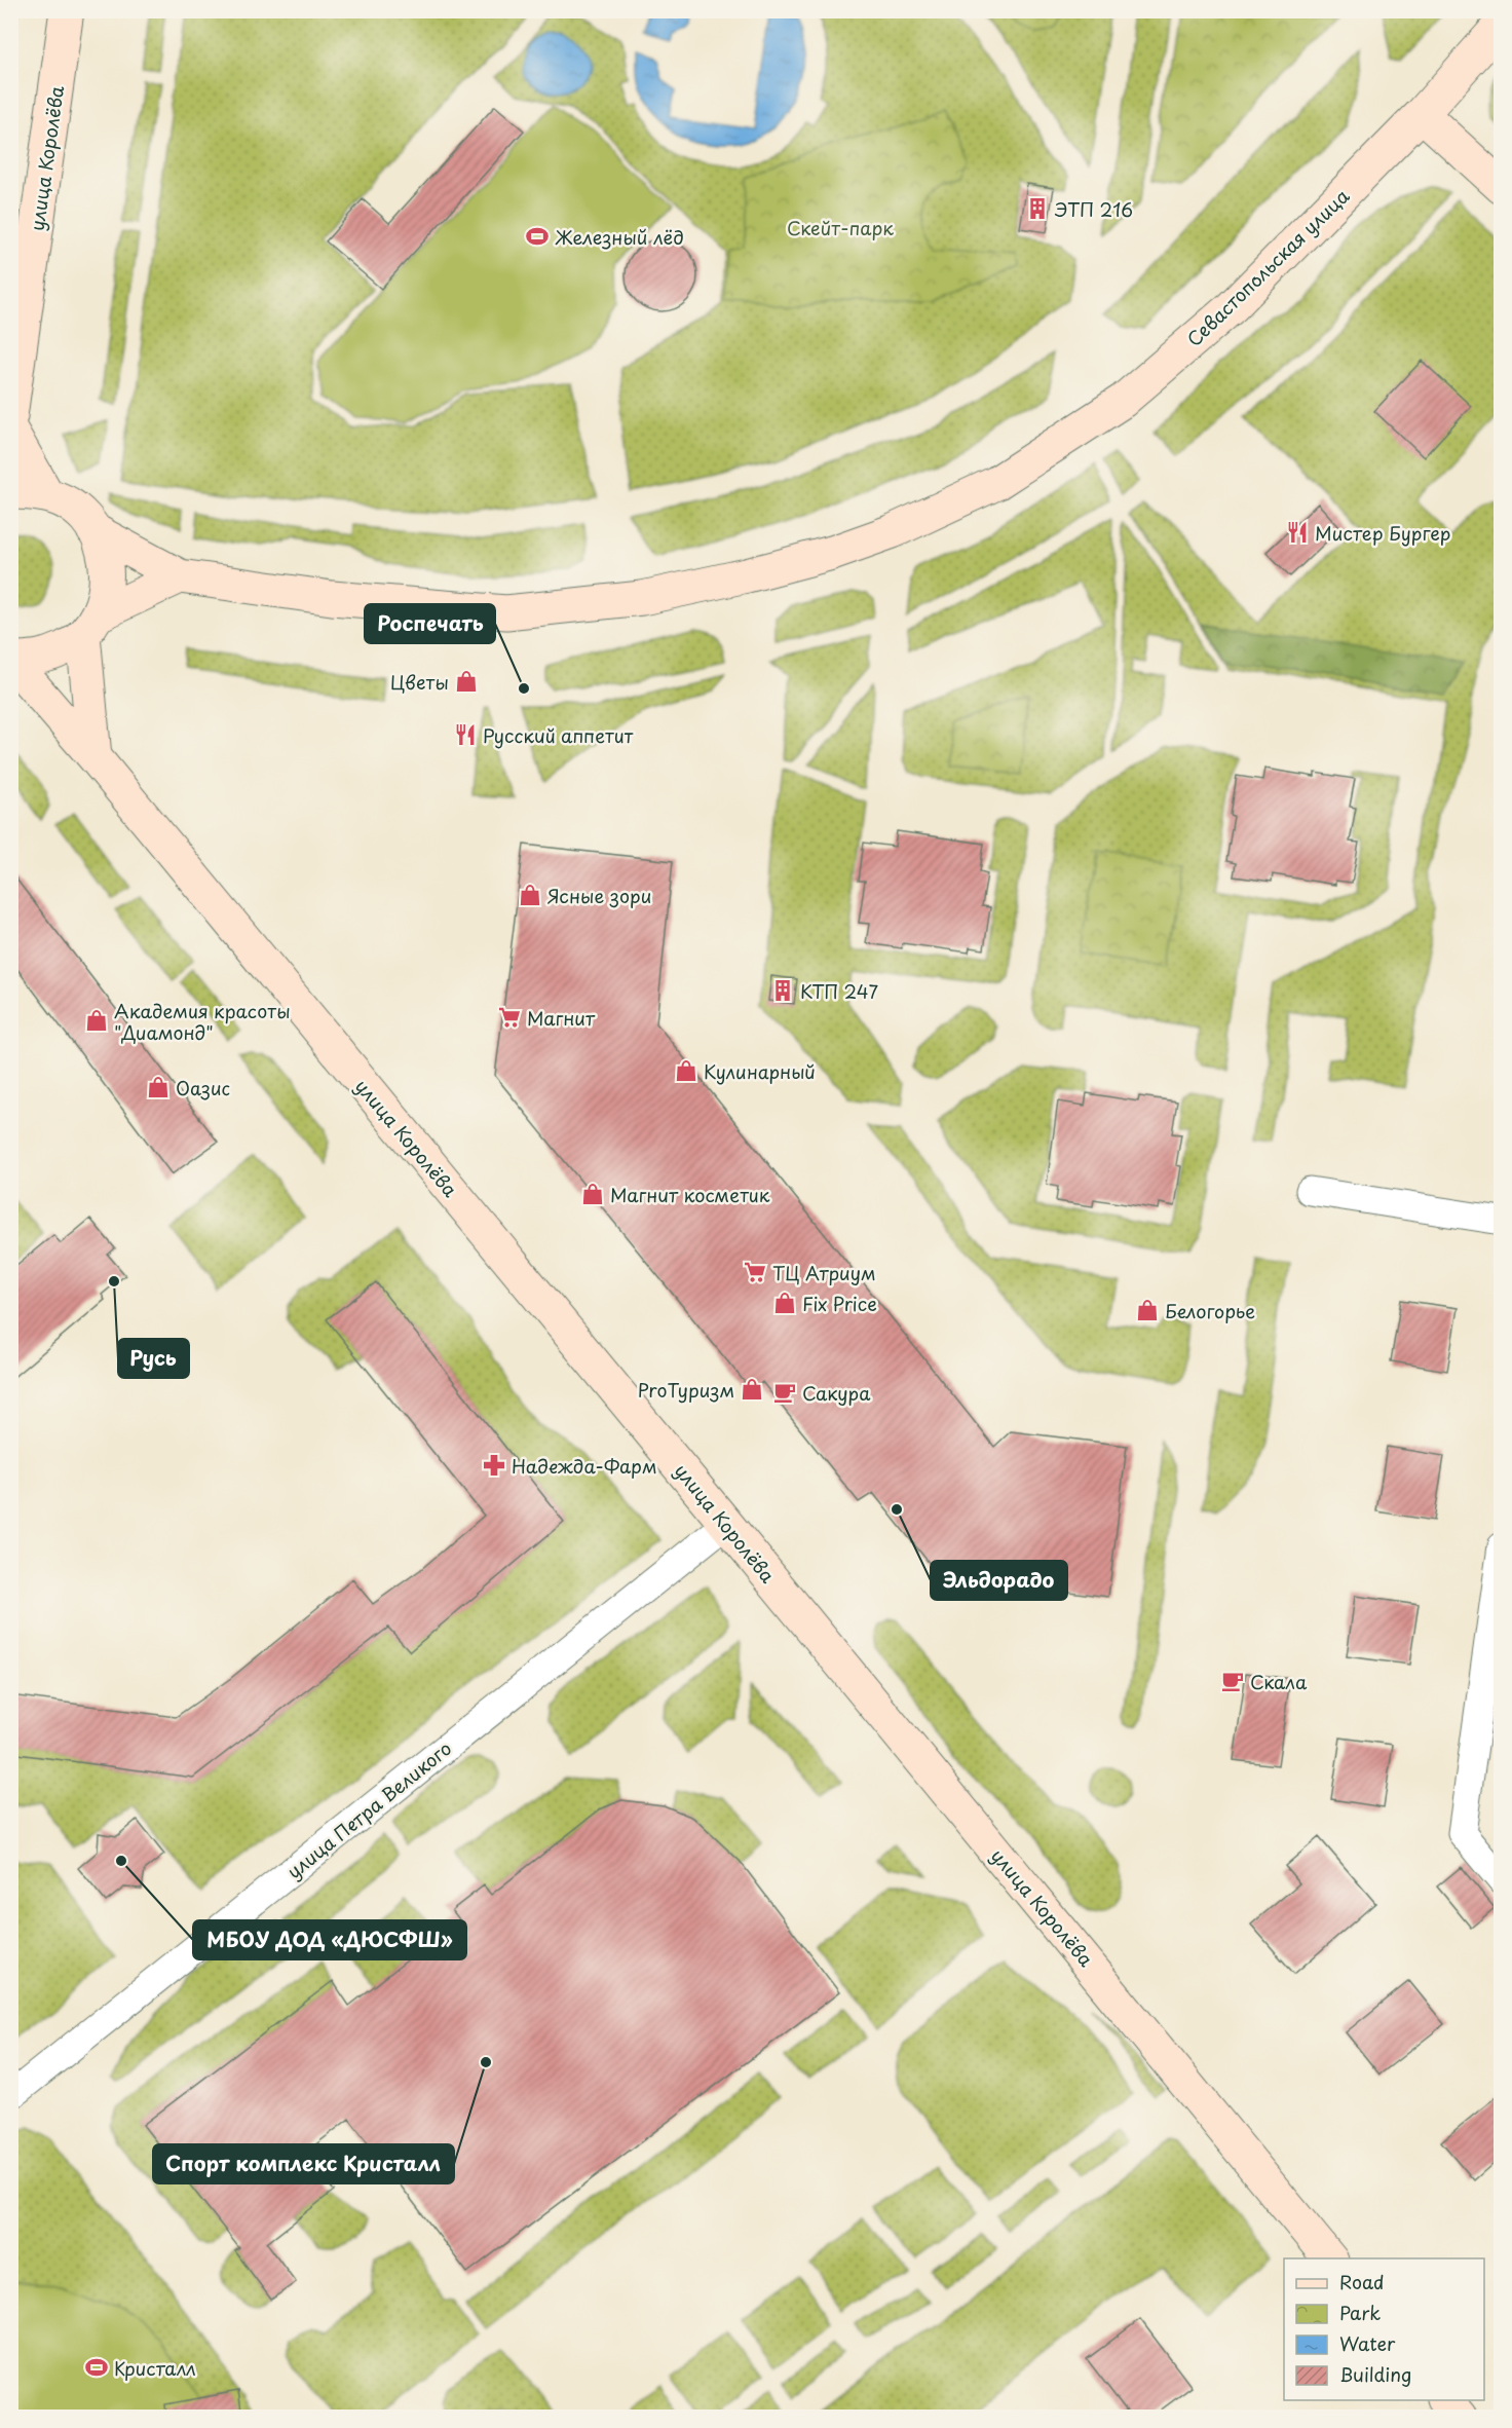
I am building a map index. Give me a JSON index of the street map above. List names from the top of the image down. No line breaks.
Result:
{"streets":{"main road":["улица Королёва","Севастопольская улица"],"street":["улица Петра Великого"]},"crossings":[["улица Королёва","улица Петра Великого"]],"parks":["Скейт-парк"],"places":{"building":["ЭТП 216","КТП 247"],"sports":["Железный лёд","Кристалл"],"restaurant":["Мистер Бургер","Русский аппетит"],"shop":["Цветы","Ясные зори","Академия красоты \"Диамонд\"","Кулинарный","Оазис","Магнит косметик","Fix Price","Белогорье","ProТуризм"],"other":["Роспечать","Русь","Эльдорадо","МБОУ ДОД «ДЮСФШ»","Спорт комплекс Кристалл"],"supermarket":["Магнит","ТЦ Атриум"],"cafe":["Сакура","Скала"],"pharmacy":["Надежда-Фарм"]},"legend":["Road","Park","Water","Building"]}
